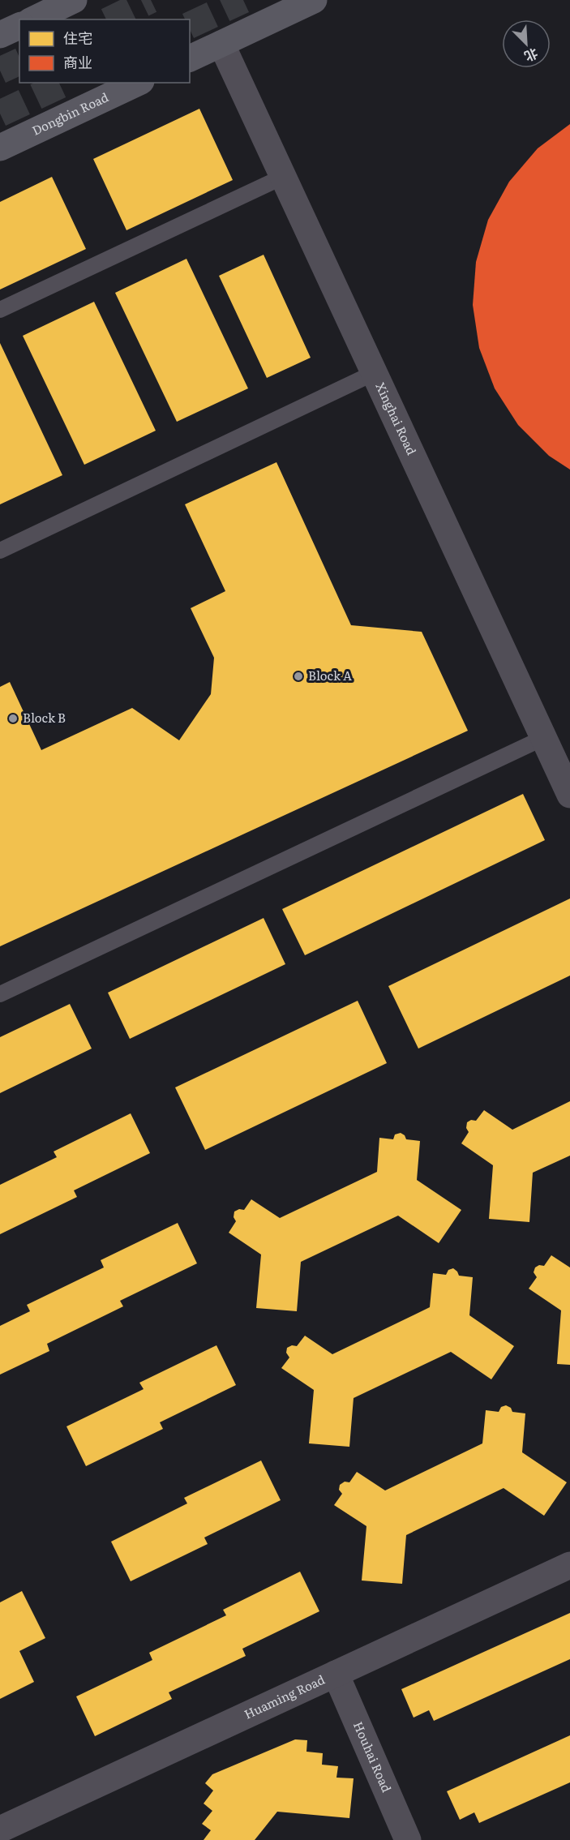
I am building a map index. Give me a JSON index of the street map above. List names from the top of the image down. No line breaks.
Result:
{"streets":{"main road":["Dongbin Road"],"street":["Xinghai Road","Huaming Road","Houhai Road"]},"crossings":[["Huaming Road","Houhai Road"]],"places":["Block A","Block B"],"legend":["住宅","商业"],"north":"bottom right"}
